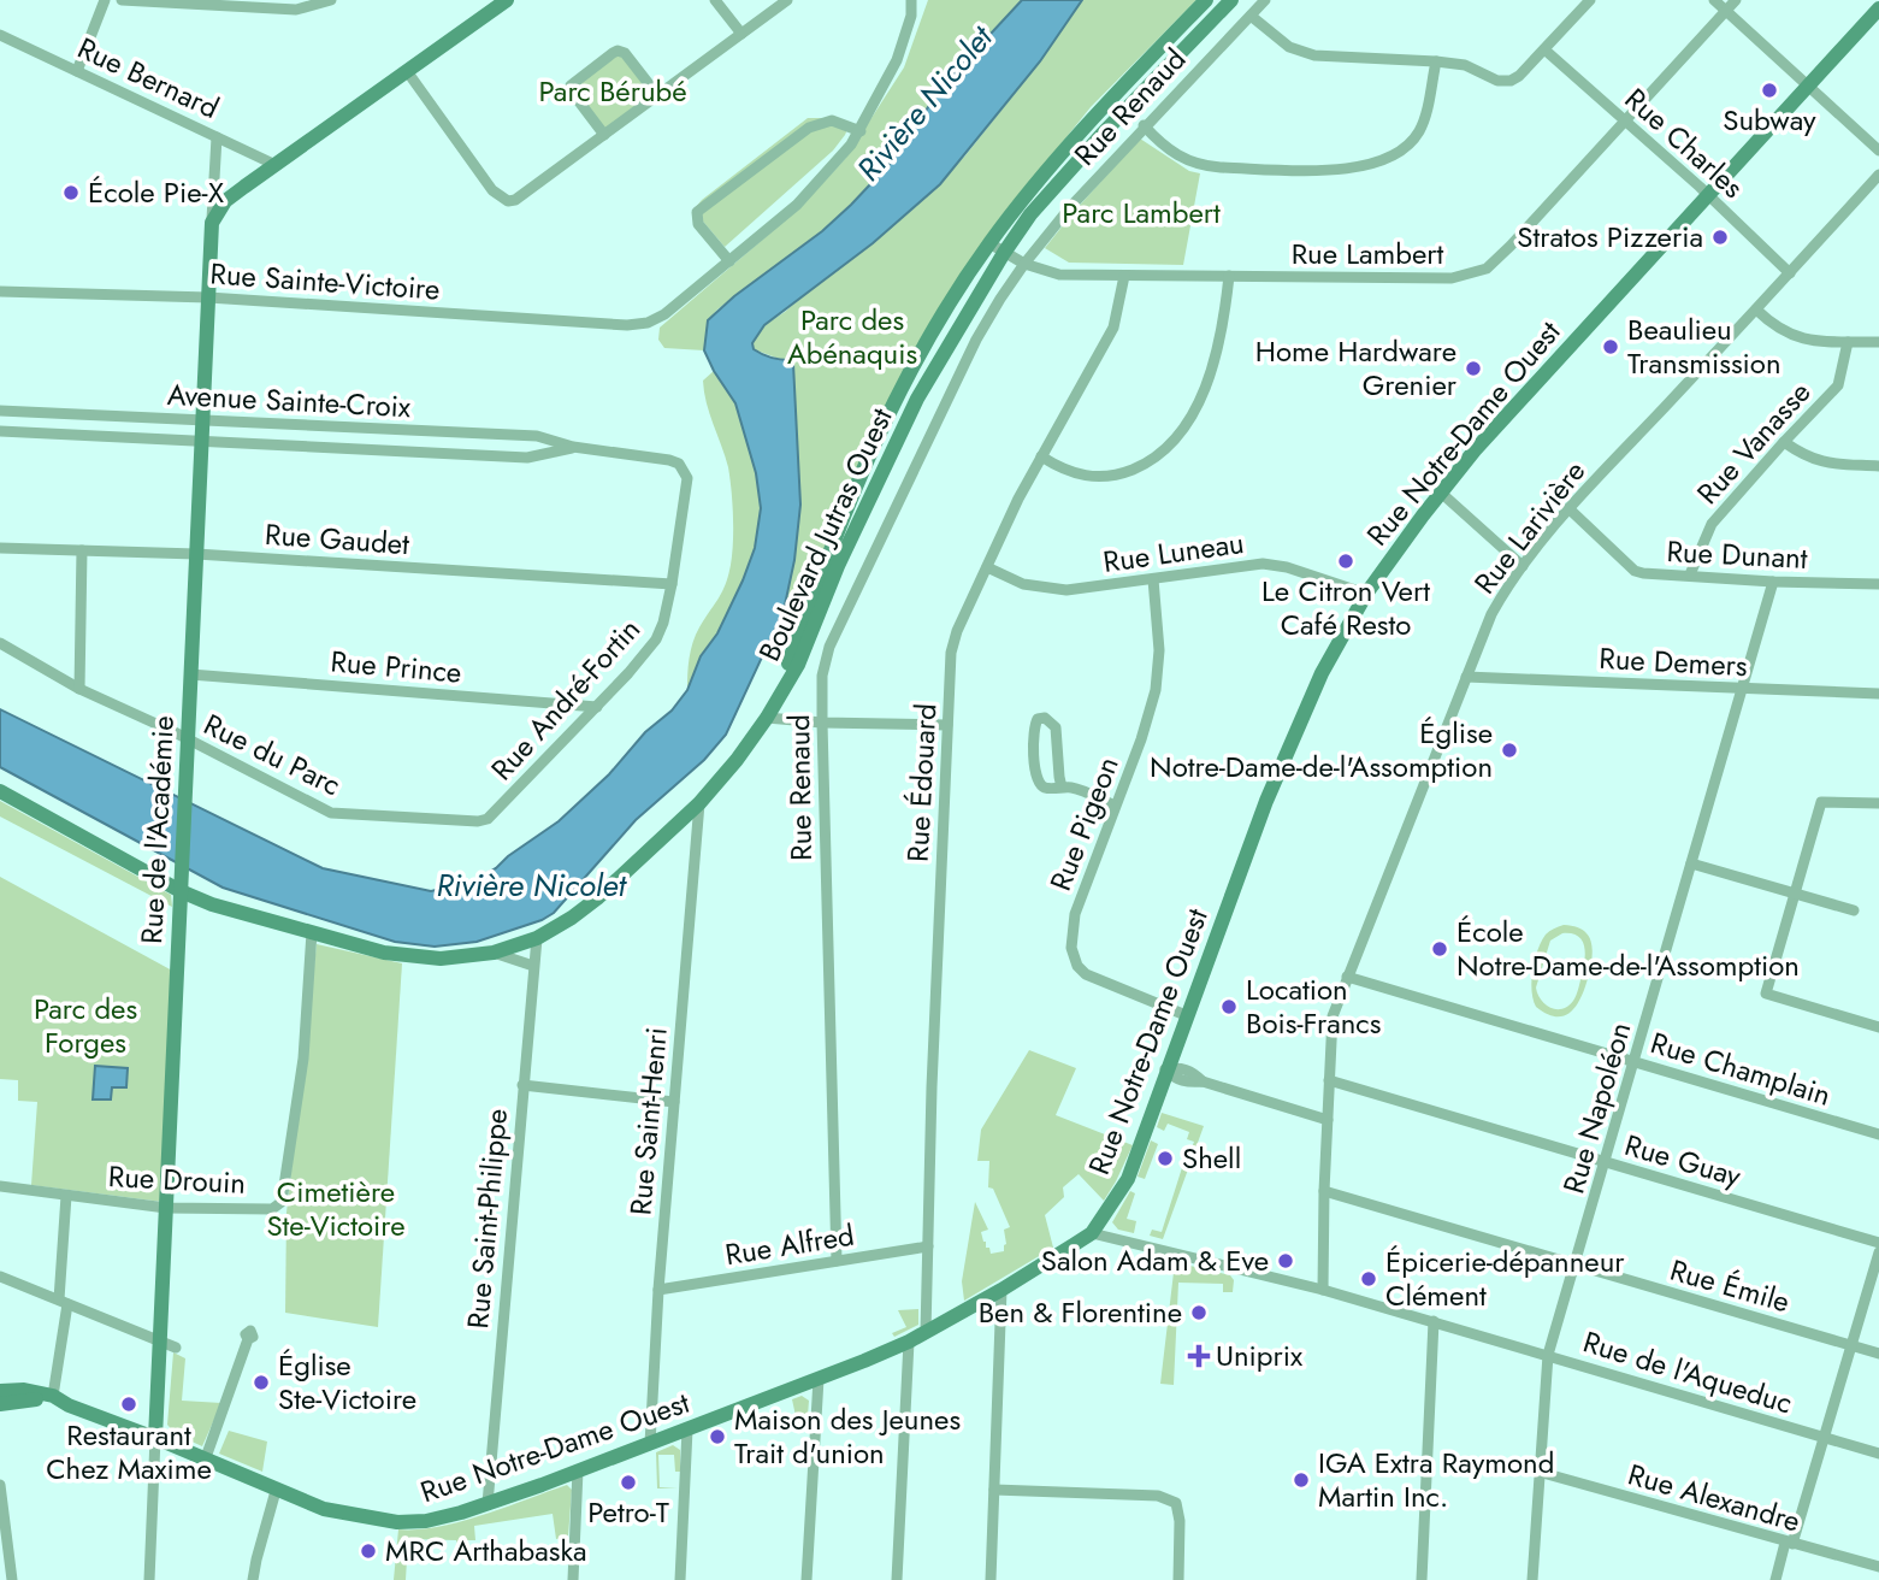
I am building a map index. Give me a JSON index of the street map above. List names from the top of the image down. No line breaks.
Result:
{"streets":{"street":["Rue Bernard","Rue Renaud","Rue Charles","Rue Lambert","Rue Sainte-Victoire","Avenue Sainte-Croix","Rue Notre-Dame Ouest","Rue Vanasse","Rue Larivière","Boulevard Jutras Ouest","Rue Gaudet","Rue Luneau","Rue Dunant","Rue Demers","Rue Prince","Rue André-Fortin","Rue du Parc","Rue Édouard","Rue Pigeon","Rue de l'Académie","Rue Champlain","Rue Napoléon","Rue Saint-Henri","Rue Guay","Rue Drouin","Rue Saint-Philippe","Rue Alfred","Rue Émile","Rue de l'Aqueduc","Rue Alexandre"]},"crossings":[["Rue Bernard","Rue de l'Académie"],["Rue Renaud","Rue Lambert"],["Rue Renaud","Rue Alfred"],["Rue Charles","Rue Lambert"],["Rue Charles","Rue Notre-Dame Ouest"],["Rue Charles","Rue Larivière"],["Rue Lambert","Boulevard Jutras Ouest"],["Rue Lambert","Rue Édouard"],["Rue Sainte-Victoire","Rue de l'Académie"],["Avenue Sainte-Croix","Rue André-Fortin"],["Avenue Sainte-Croix","Rue de l'Académie"],["Rue Notre-Dame Ouest","Rue Luneau"],["Rue Notre-Dame Ouest","Rue Édouard"],["Rue Notre-Dame Ouest","Rue Pigeon"],["Rue Notre-Dame Ouest","Rue de l'Académie"],["Rue Notre-Dame Ouest","Rue Saint-Henri"],["Rue Notre-Dame Ouest","Rue Saint-Philippe"],["Rue Notre-Dame Ouest","Rue de l'Aqueduc"],["Rue Vanasse","Rue Dunant"],["Rue Larivière","Rue Dunant"],["Rue Larivière","Rue Demers"],["Rue Larivière","Rue Champlain"],["Rue Larivière","Rue Guay"],["Rue Larivière","Rue Émile"],["Rue Larivière","Rue de l'Aqueduc"],["Boulevard Jutras Ouest","Rue de l'Académie"],["Boulevard Jutras Ouest","Rue Saint-Henri"],["Boulevard Jutras Ouest","Rue Drouin"],["Boulevard Jutras Ouest","Rue Saint-Philippe"],["Rue Gaudet","Rue André-Fortin"],["Rue Gaudet","Rue de l'Académie"],["Rue Luneau","Rue Édouard"],["Rue Luneau","Rue Pigeon"],["Rue Dunant","Rue Napoléon"],["Rue Demers","Rue Napoléon"],["Rue Prince","Rue André-Fortin"],["Rue Prince","Rue de l'Académie"],["Rue André-Fortin","Rue du Parc"],["Rue du Parc","Rue de l'Académie"],["Rue Édouard","Rue Alfred"],["Rue de l'Académie","Rue Drouin"],["Rue Champlain","Rue Napoléon"],["Rue Napoléon","Rue Guay"],["Rue Napoléon","Rue Émile"],["Rue Napoléon","Rue de l'Aqueduc"],["Rue Napoléon","Rue Alexandre"],["Rue Saint-Henri","Rue Alfred"]],"water":["Rivière Nicolet"],"parks":["Parc Bérubé","Parc Lambert","Parc des Abénaquis","Parc des Forges","Cimetière Ste-Victoire"],"places":{"other":["Subway","École Pie-X","Stratos Pizzeria","Beaulieu Transmission","Home Hardware Grenier","Le Citron Vert Café Resto","Église Notre-Dame-de-l'Assomption","École Notre-Dame-de-l'Assomption","Location Bois-Francs","Shell","Salon Adam & Eve","Épicerie-dépanneur Clément","Ben & Florentine","Église Ste-Victoire","Restaurant Chez Maxime","Maison des Jeunes Trait d'union","IGA Extra Raymond Martin Inc.","Petro-T","MRC Arthabaska"],"health":["Uniprix"]}}
